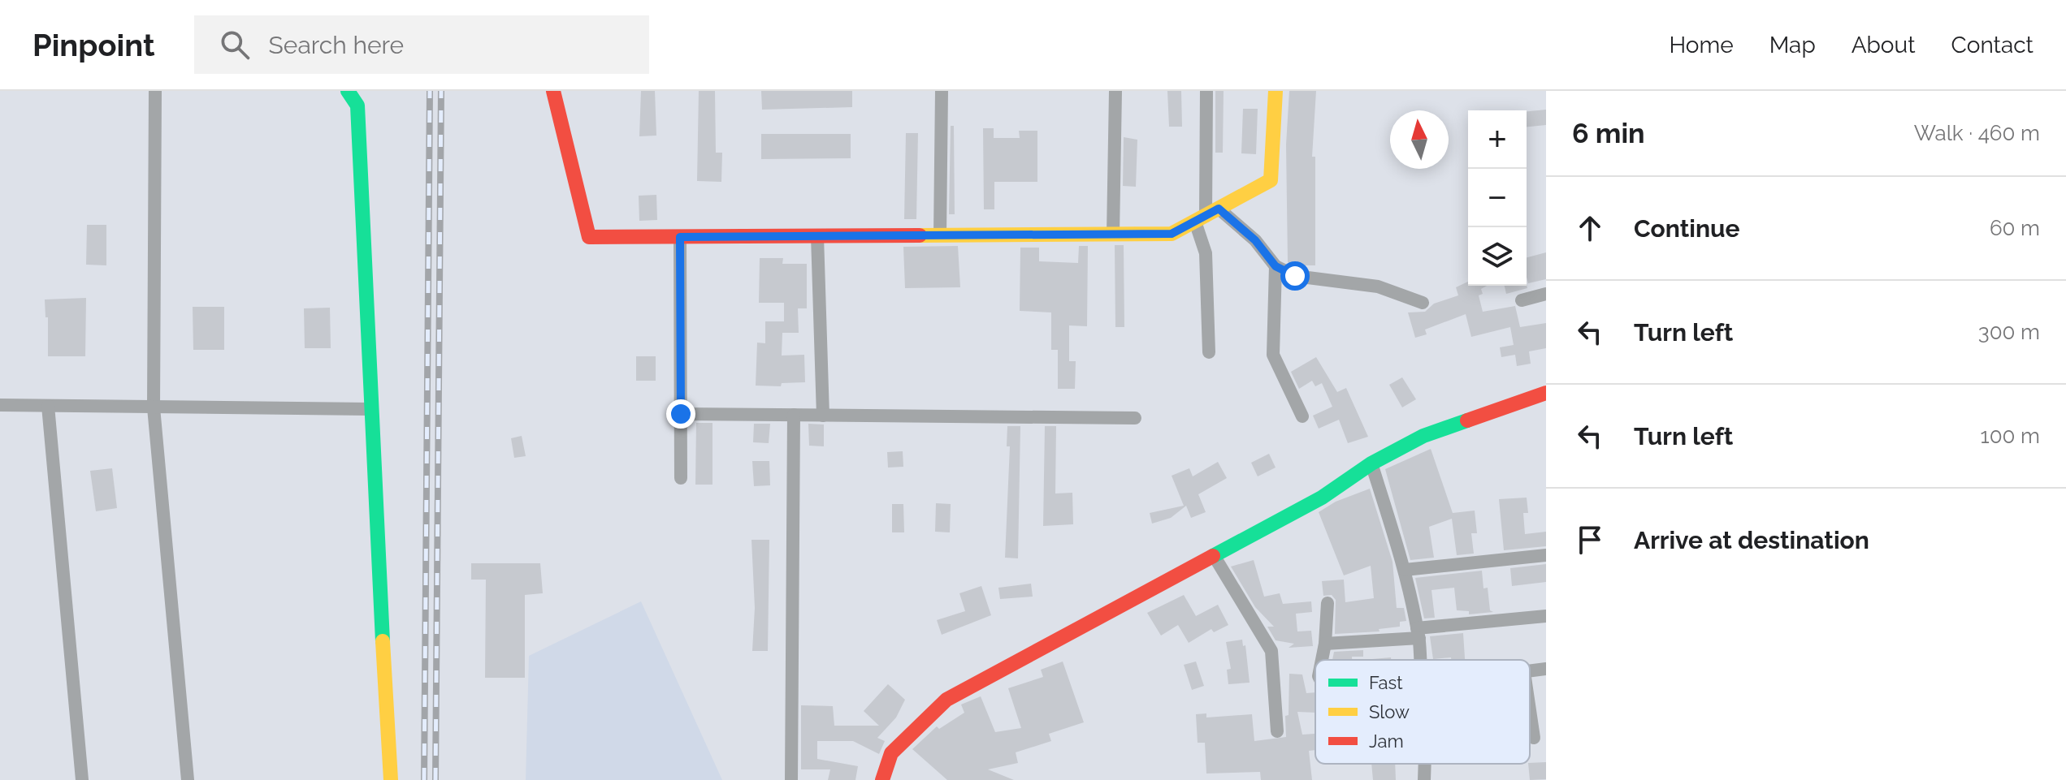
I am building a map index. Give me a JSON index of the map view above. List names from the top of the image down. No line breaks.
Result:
{"legend":["Fast","Slow","Jam"],"north":"top","page":{"header":"Pinpoint","search":"Search here","nav":["Home","Map","About","Contact"],"heading":["6 min","Walk · 460 m"],"map_buttons":["+","−"],"list":[["Continue","60 m"],["Turn left","300 m"],["Turn left","100 m"],"Arrive at destination"]}}
